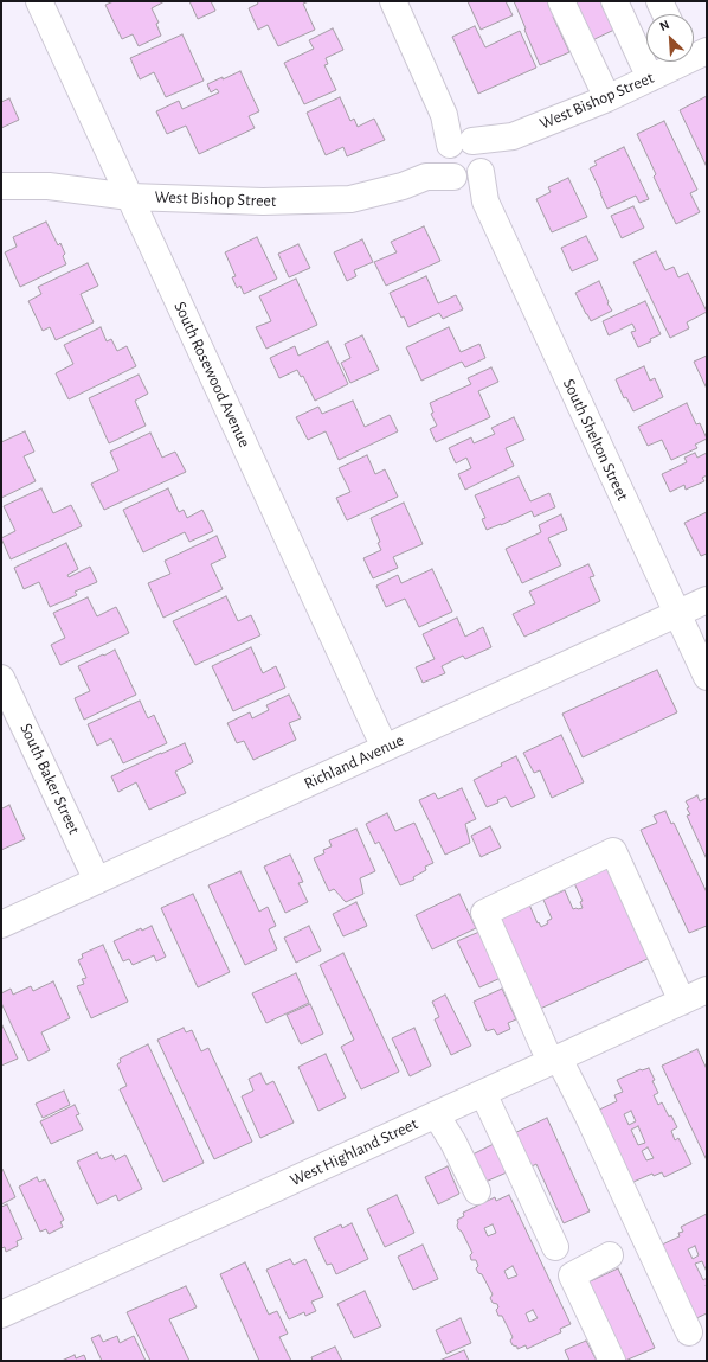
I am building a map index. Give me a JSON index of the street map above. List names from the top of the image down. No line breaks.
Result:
{"streets":{"street":["West Bishop Street","South Rosewood Avenue","South Shelton Street","Richland Avenue","South Baker Street","West Highland Street"]},"crossings":[["West Bishop Street","South Rosewood Avenue"],["West Bishop Street","South Shelton Street"],["South Rosewood Avenue","Richland Avenue"],["South Shelton Street","Richland Avenue"],["Richland Avenue","South Baker Street"]],"north":"top left"}
